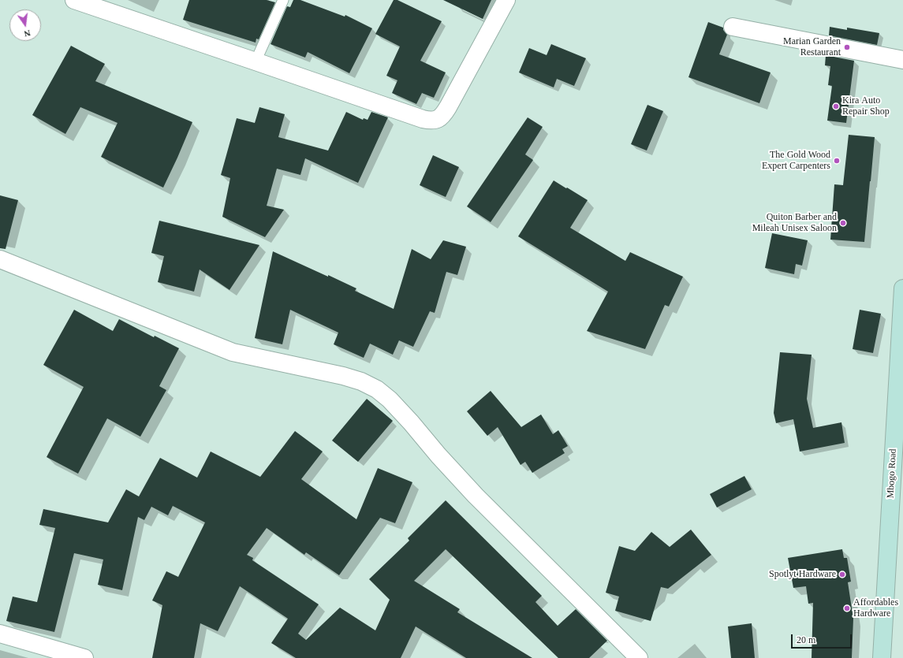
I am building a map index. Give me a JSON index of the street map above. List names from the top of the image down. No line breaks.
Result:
{"streets":{"main road":["Mbogo Road"]},"places":["Marian Garden Restaurant","Kira Auto Repair Shop","The Gold Wood Expert Carpenters","Quiton Barber and Mileah Unisex Saloon","Spotlyt Hardware","Affordables Hardware"],"scale_bar":"20 m","north":"bottom"}
